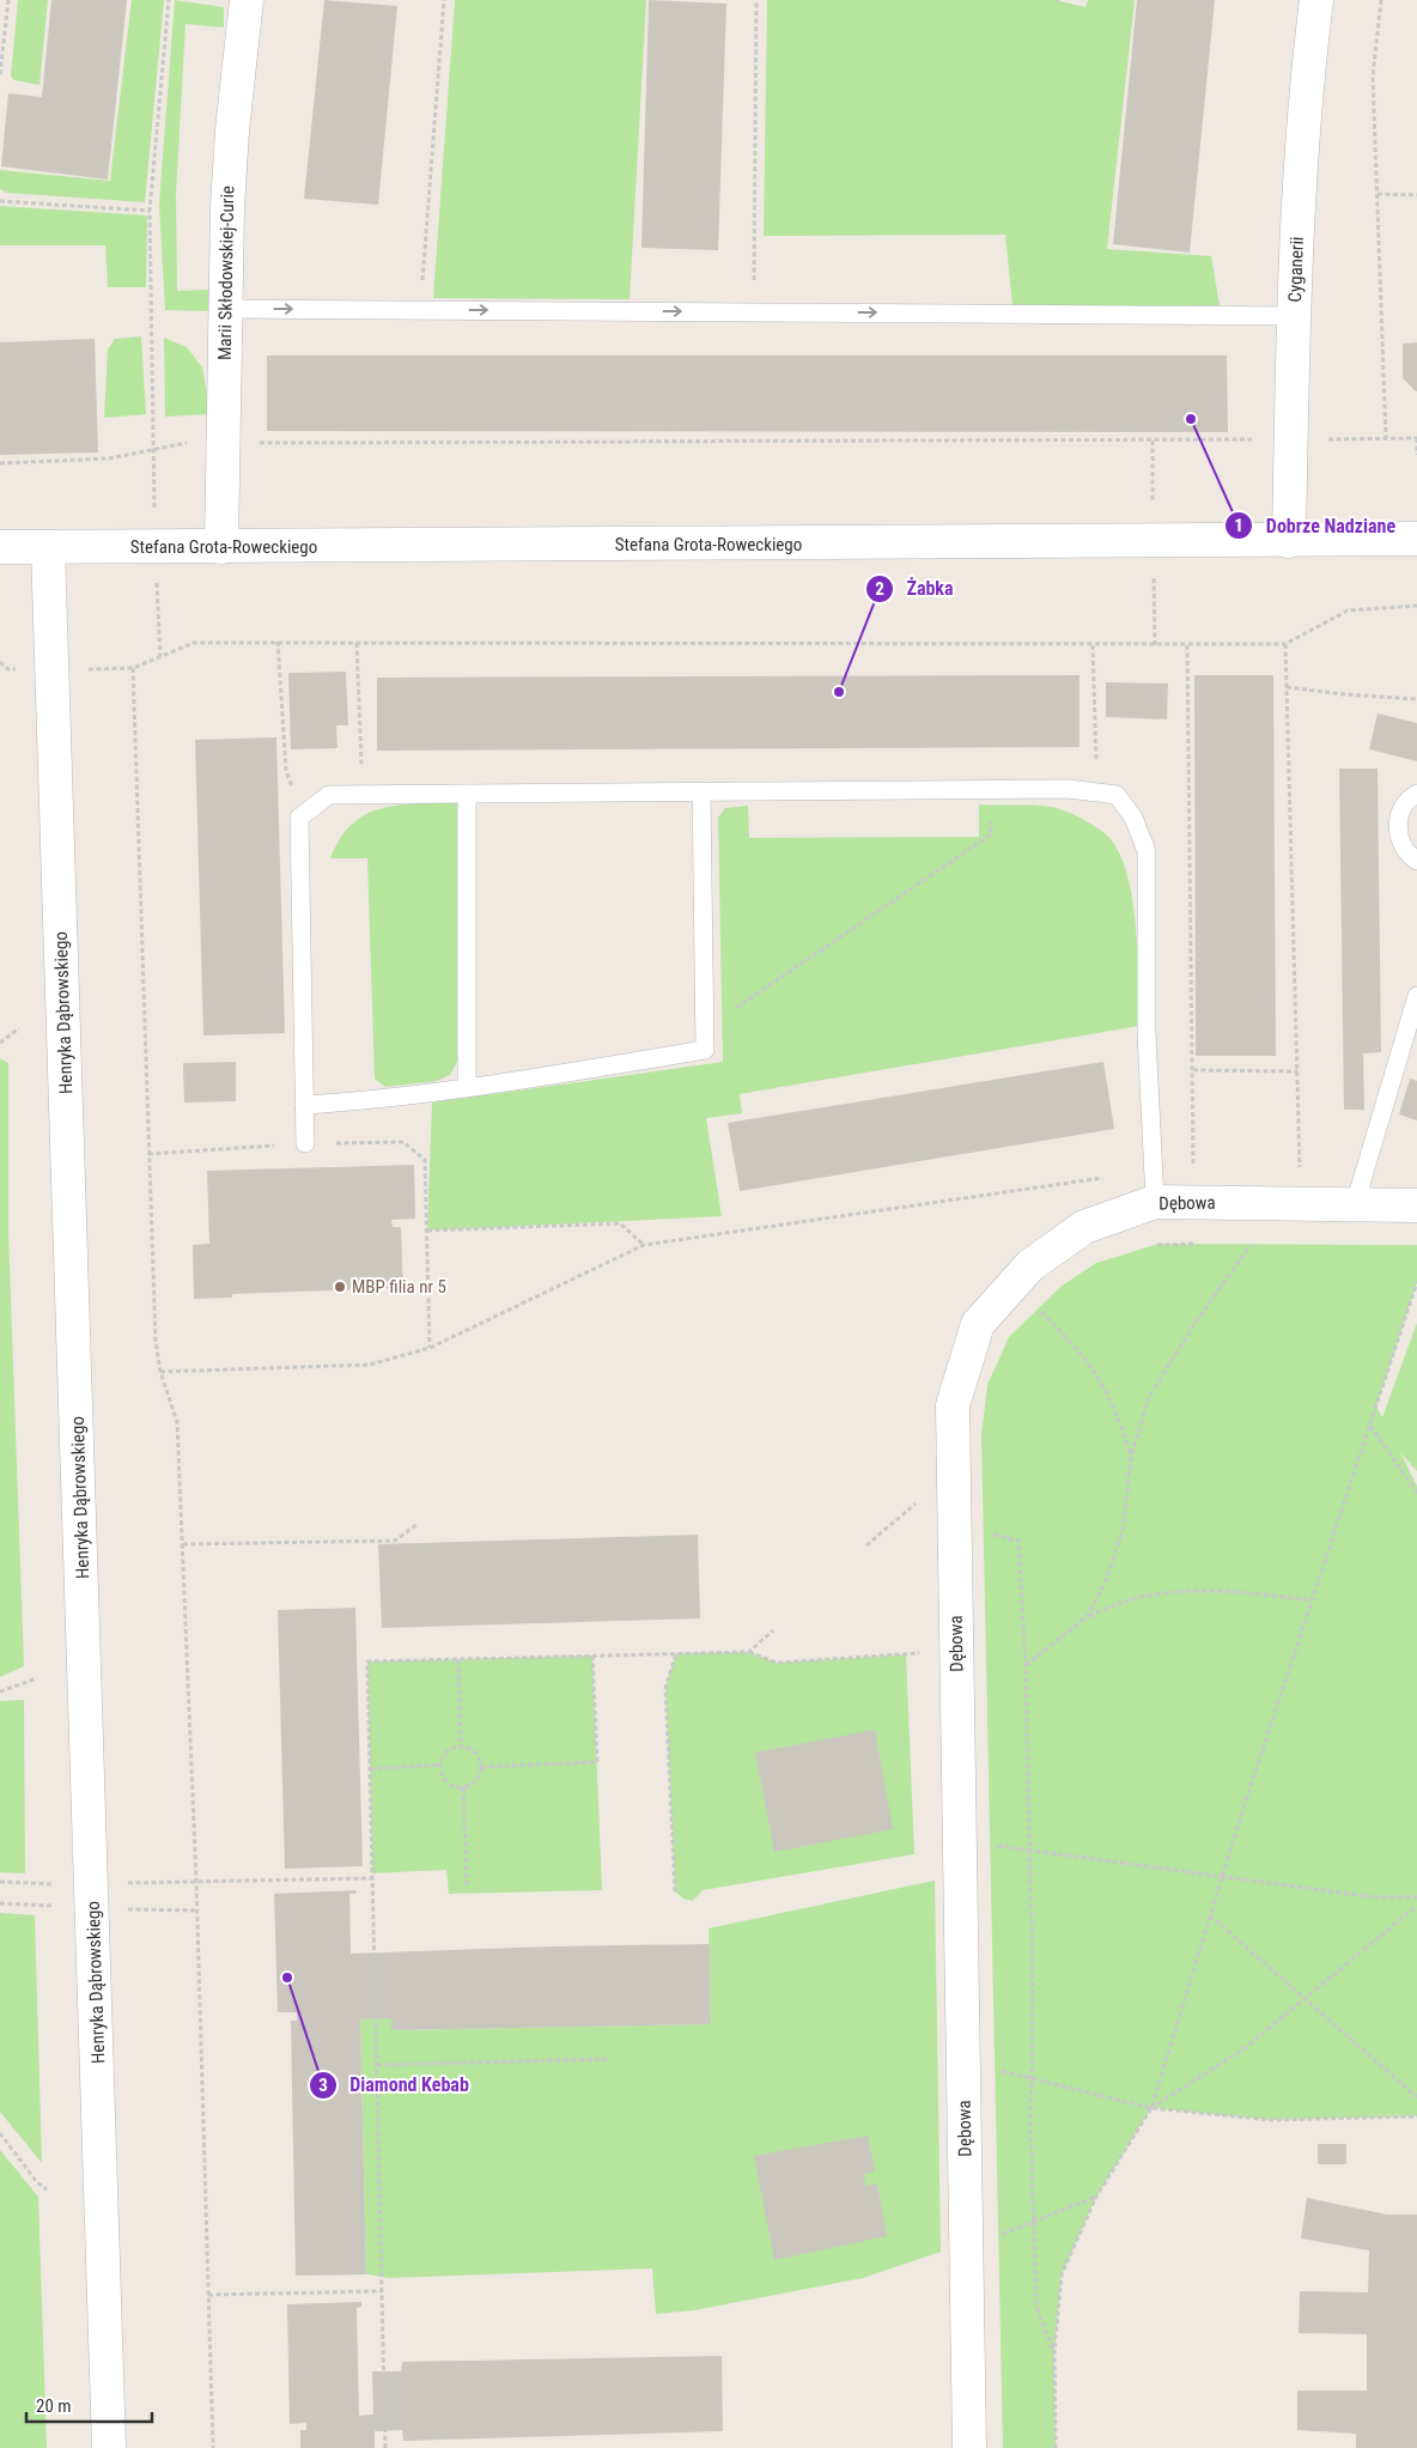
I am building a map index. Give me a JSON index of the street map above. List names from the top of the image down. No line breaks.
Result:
{"streets":{"street":["Cyganerii","Marii Skłodowskiej-Curie","Stefana Grota-Roweckiego","Henryka Dąbrowskiego","Dębowa"]},"crossings":[["Cyganerii","Stefana Grota-Roweckiego"],["Marii Skłodowskiej-Curie","Stefana Grota-Roweckiego"],["Stefana Grota-Roweckiego","Henryka Dąbrowskiego"]],"places":["Dobrze Nadziane","Żabka","MBP filia nr 5","Diamond Kebab"],"scale_bar":"20 m"}
